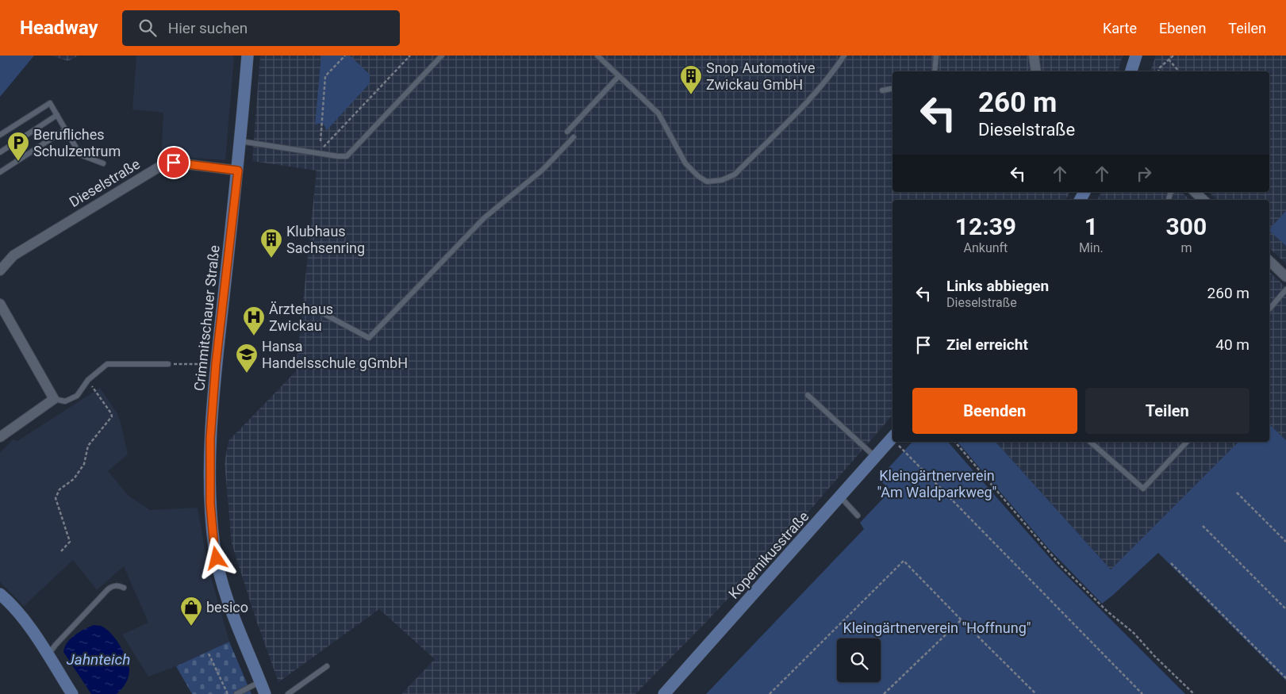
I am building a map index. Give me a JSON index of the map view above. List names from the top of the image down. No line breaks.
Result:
{"streets":{"main road":["Crimmitschauer Straße","Kopernikusstraße"],"street":["Dieselstraße"]},"crossings":[["Dieselstraße","Crimmitschauer Straße"]],"water":["Jahnteich"],"parks":["Kleingärtnerverein \"Am Waldparkweg\"","Kleingärtnerverein \"Hoffnung\""],"places":{"building":["Snop Automotive Zwickau GmbH","Klubhaus Sachsenring"],"parking":["Berufliches Schulzentrum"],"hospital":["Ärztehaus Zwickau"],"school or university":["Hansa Handelsschule gGmbH"],"shop":["besico"]},"page":{"header":"Headway","search":"Hier suchen","nav":["Karte","Ebenen","Teilen"],"turn":["260 m","Dieselstraße"],"eta":["12:39","Ankunft","1","Min.","300","m"],"list":[{"name":"Links abbiegen","note":"Dieselstraße","value":"260 m"},{"name":"Ziel erreicht","value":"40 m"}],"buttons":["Beenden","Teilen"]}}
